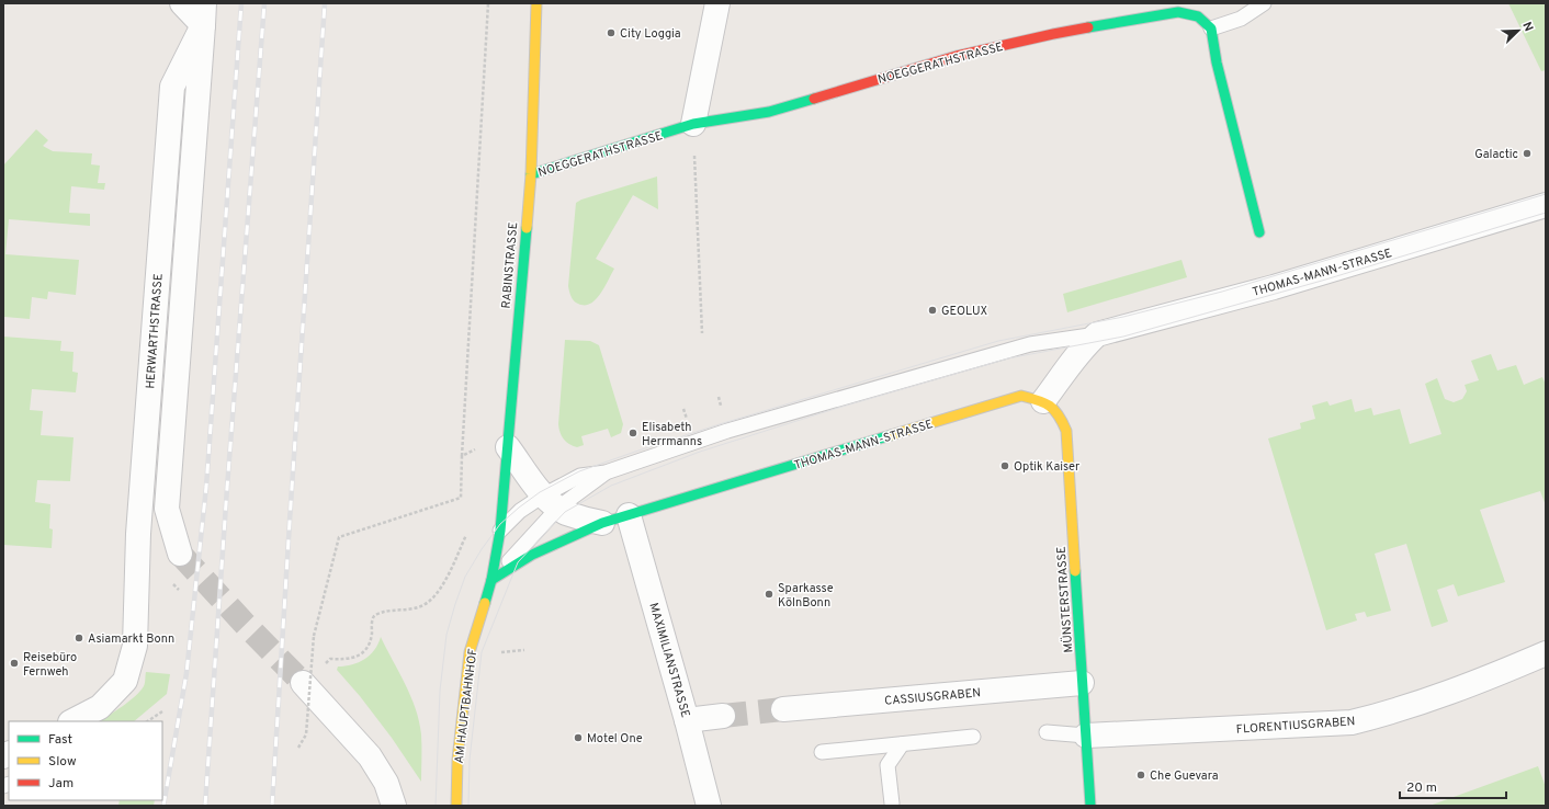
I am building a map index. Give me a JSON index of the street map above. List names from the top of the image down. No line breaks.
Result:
{"streets":{"street":["NOEGGERATHSTRASSE","RABINSTRASSE","THOMAS-MANN-STRASSE","HERWARTHSTRASSE","MÜNSTERSTRASSE","MAXIMILIANSTRASSE","CASSIUSGRABEN","AM HAUPTBAHNHOF","FLORENTIUSGRABEN"]},"crossings":[["NOEGGERATHSTRASSE","RABINSTRASSE"],["RABINSTRASSE","THOMAS-MANN-STRASSE"],["RABINSTRASSE","AM HAUPTBAHNHOF"],["THOMAS-MANN-STRASSE","MÜNSTERSTRASSE"],["THOMAS-MANN-STRASSE","MAXIMILIANSTRASSE"],["THOMAS-MANN-STRASSE","AM HAUPTBAHNHOF"],["MÜNSTERSTRASSE","CASSIUSGRABEN"],["MÜNSTERSTRASSE","FLORENTIUSGRABEN"]],"places":["City Loggia","Galactic","GEOLUX","Elisabeth Herrmanns","Optik Kaiser","Sparkasse KölnBonn","Asiamarkt Bonn","Reisebüro Fernweh","Motel One","Che Guevara"],"legend":["Fast","Slow","Jam"],"scale_bar":"20 m","north":"top right"}
